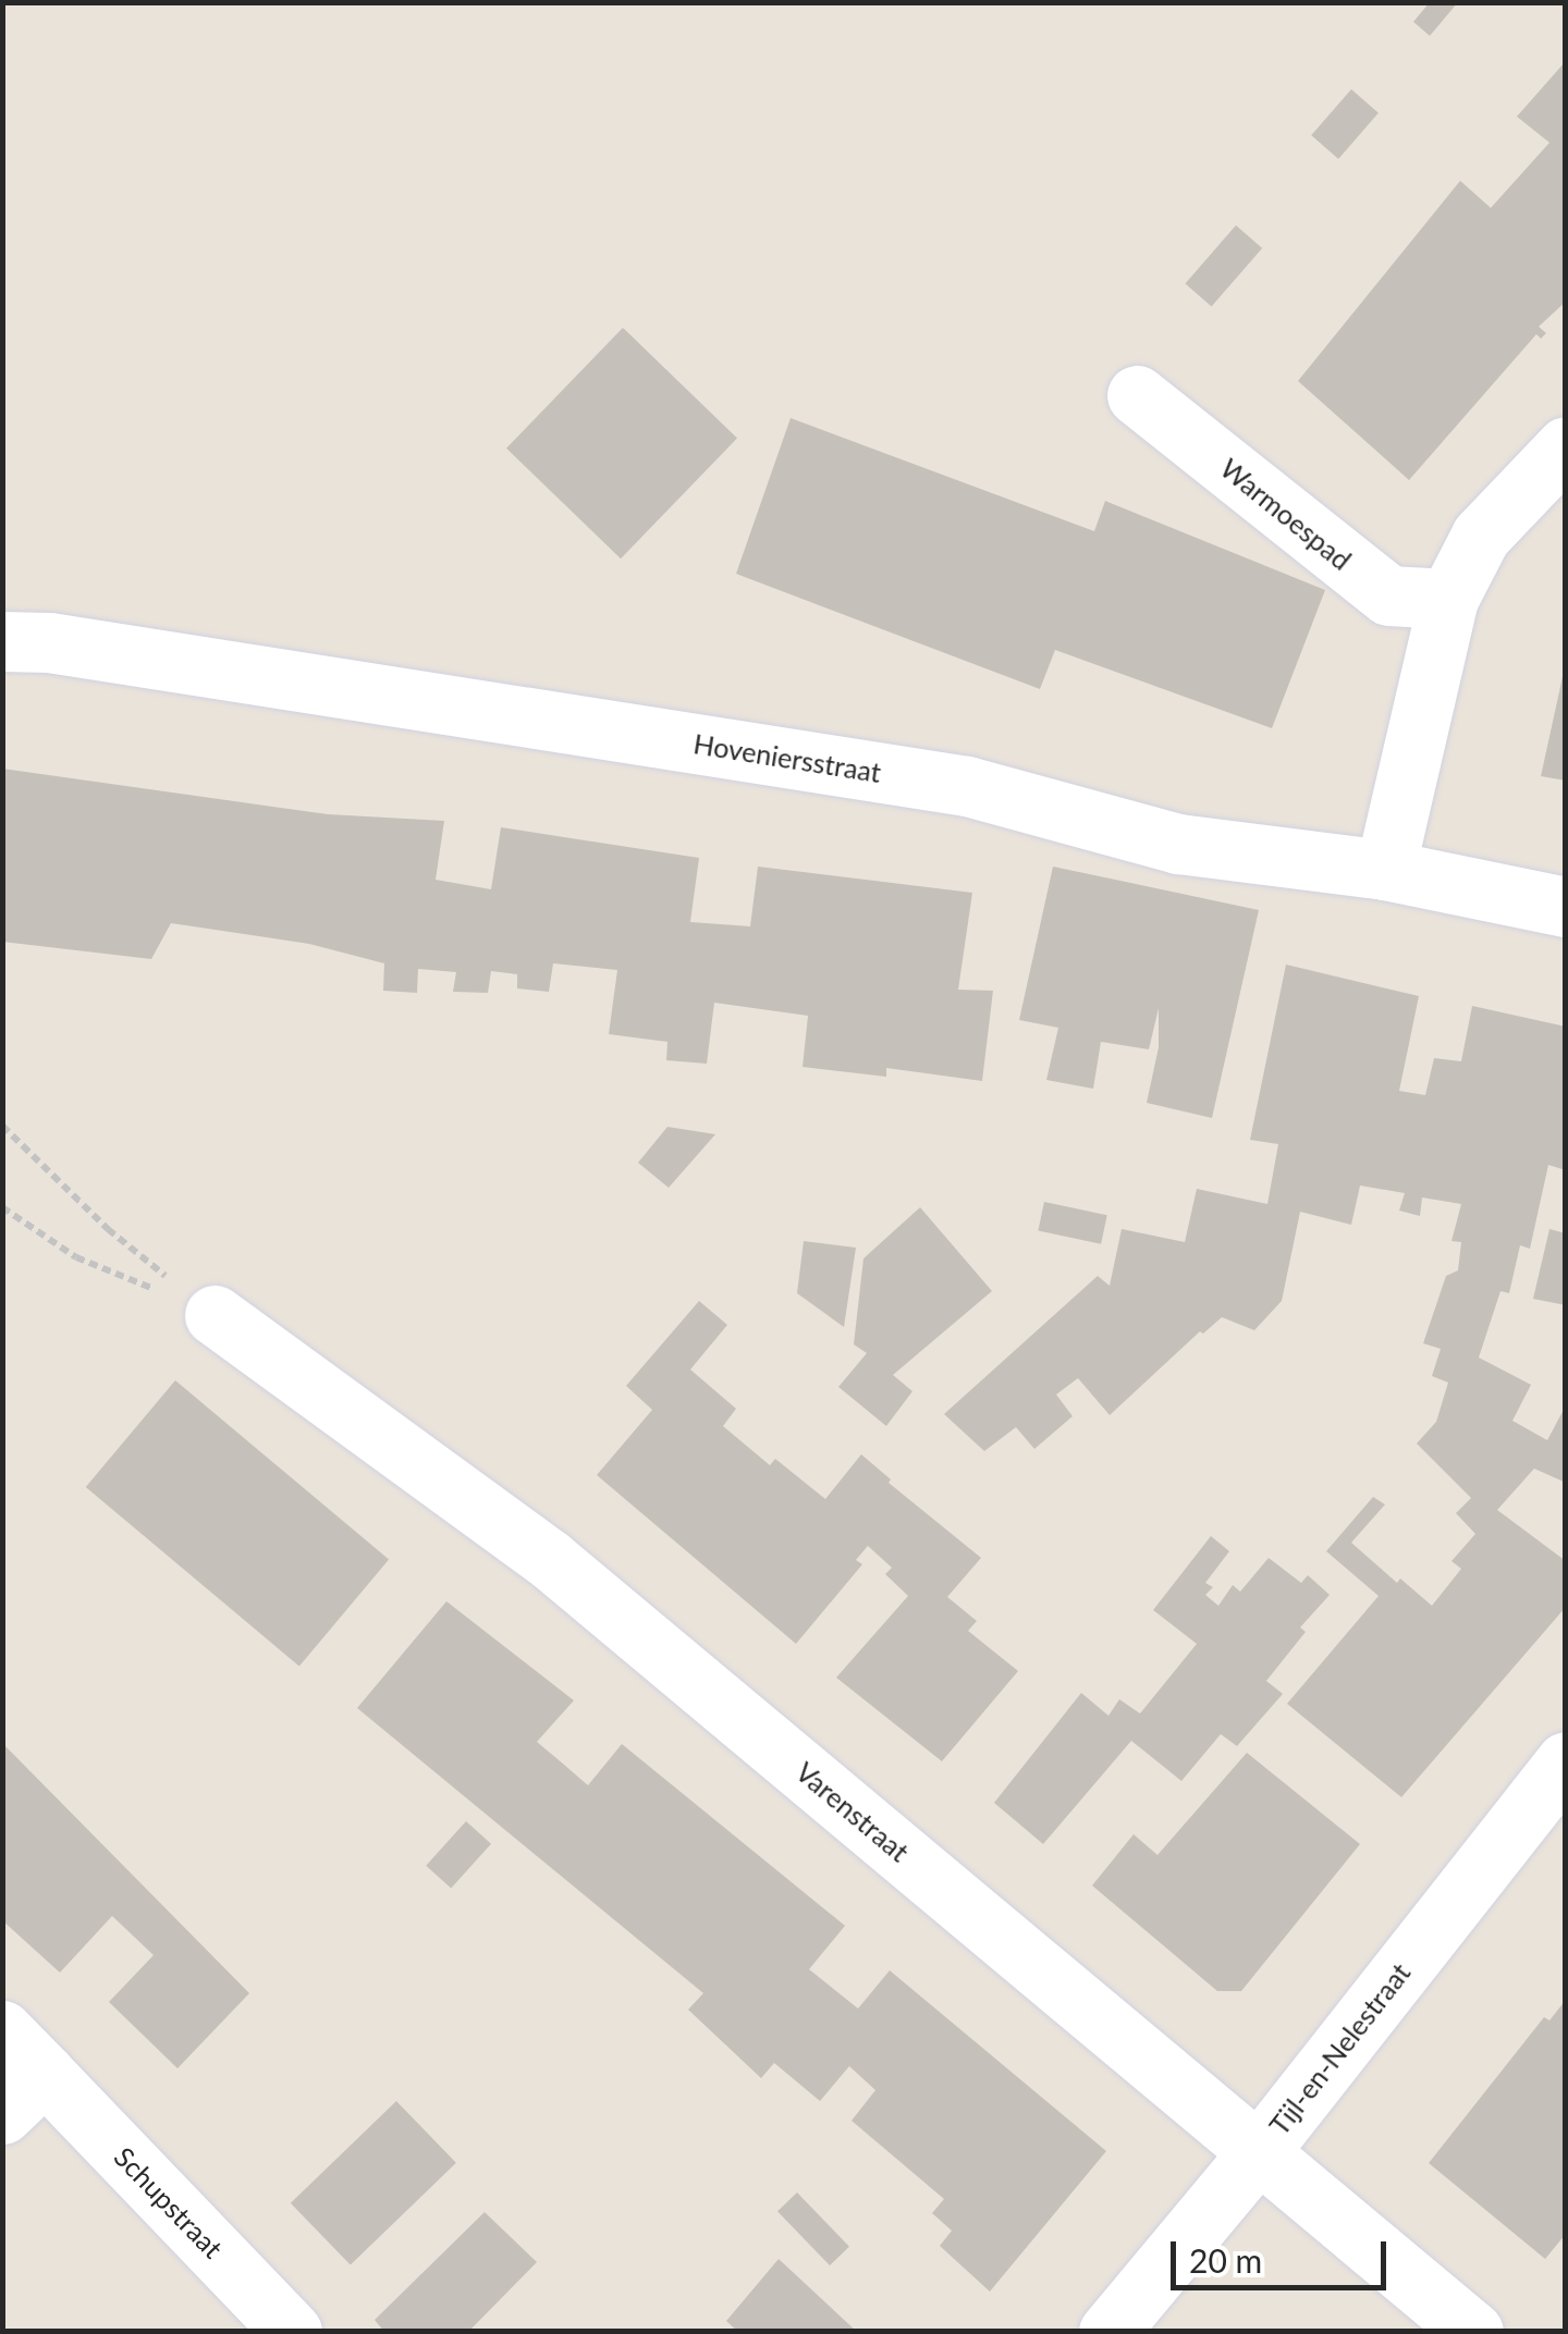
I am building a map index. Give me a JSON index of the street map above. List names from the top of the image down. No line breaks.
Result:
{"streets":{"street":["Warmoespad","Hoveniersstraat","Varenstraat","Tijl-en-Nelestraat","Schupstraat"]},"crossings":[["Varenstraat","Tijl-en-Nelestraat"]],"scale_bar":"20 m"}
